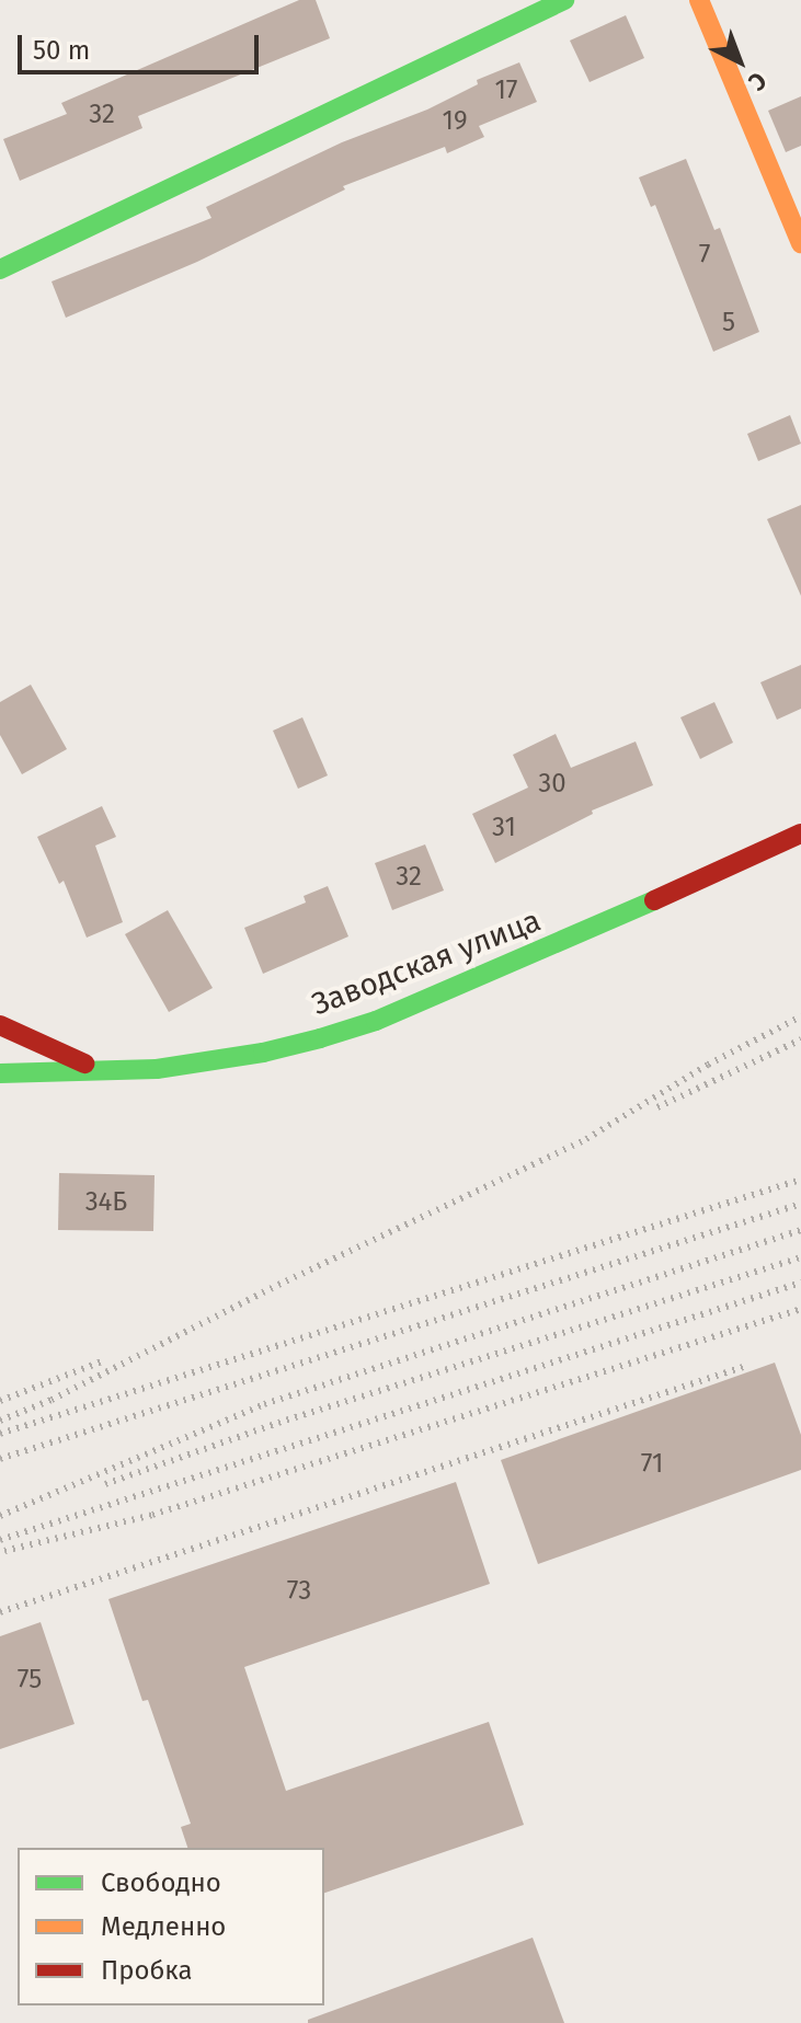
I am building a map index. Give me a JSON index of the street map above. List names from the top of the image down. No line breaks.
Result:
{"streets":{"main road":["Заводская улица"]},"house_numbers":["17","32","19","7","5","30","31","32","34Б","71","73","75"],"legend":["Свободно","Медленно","Пробка"],"scale_bar":"50 m","north":"bottom right"}
